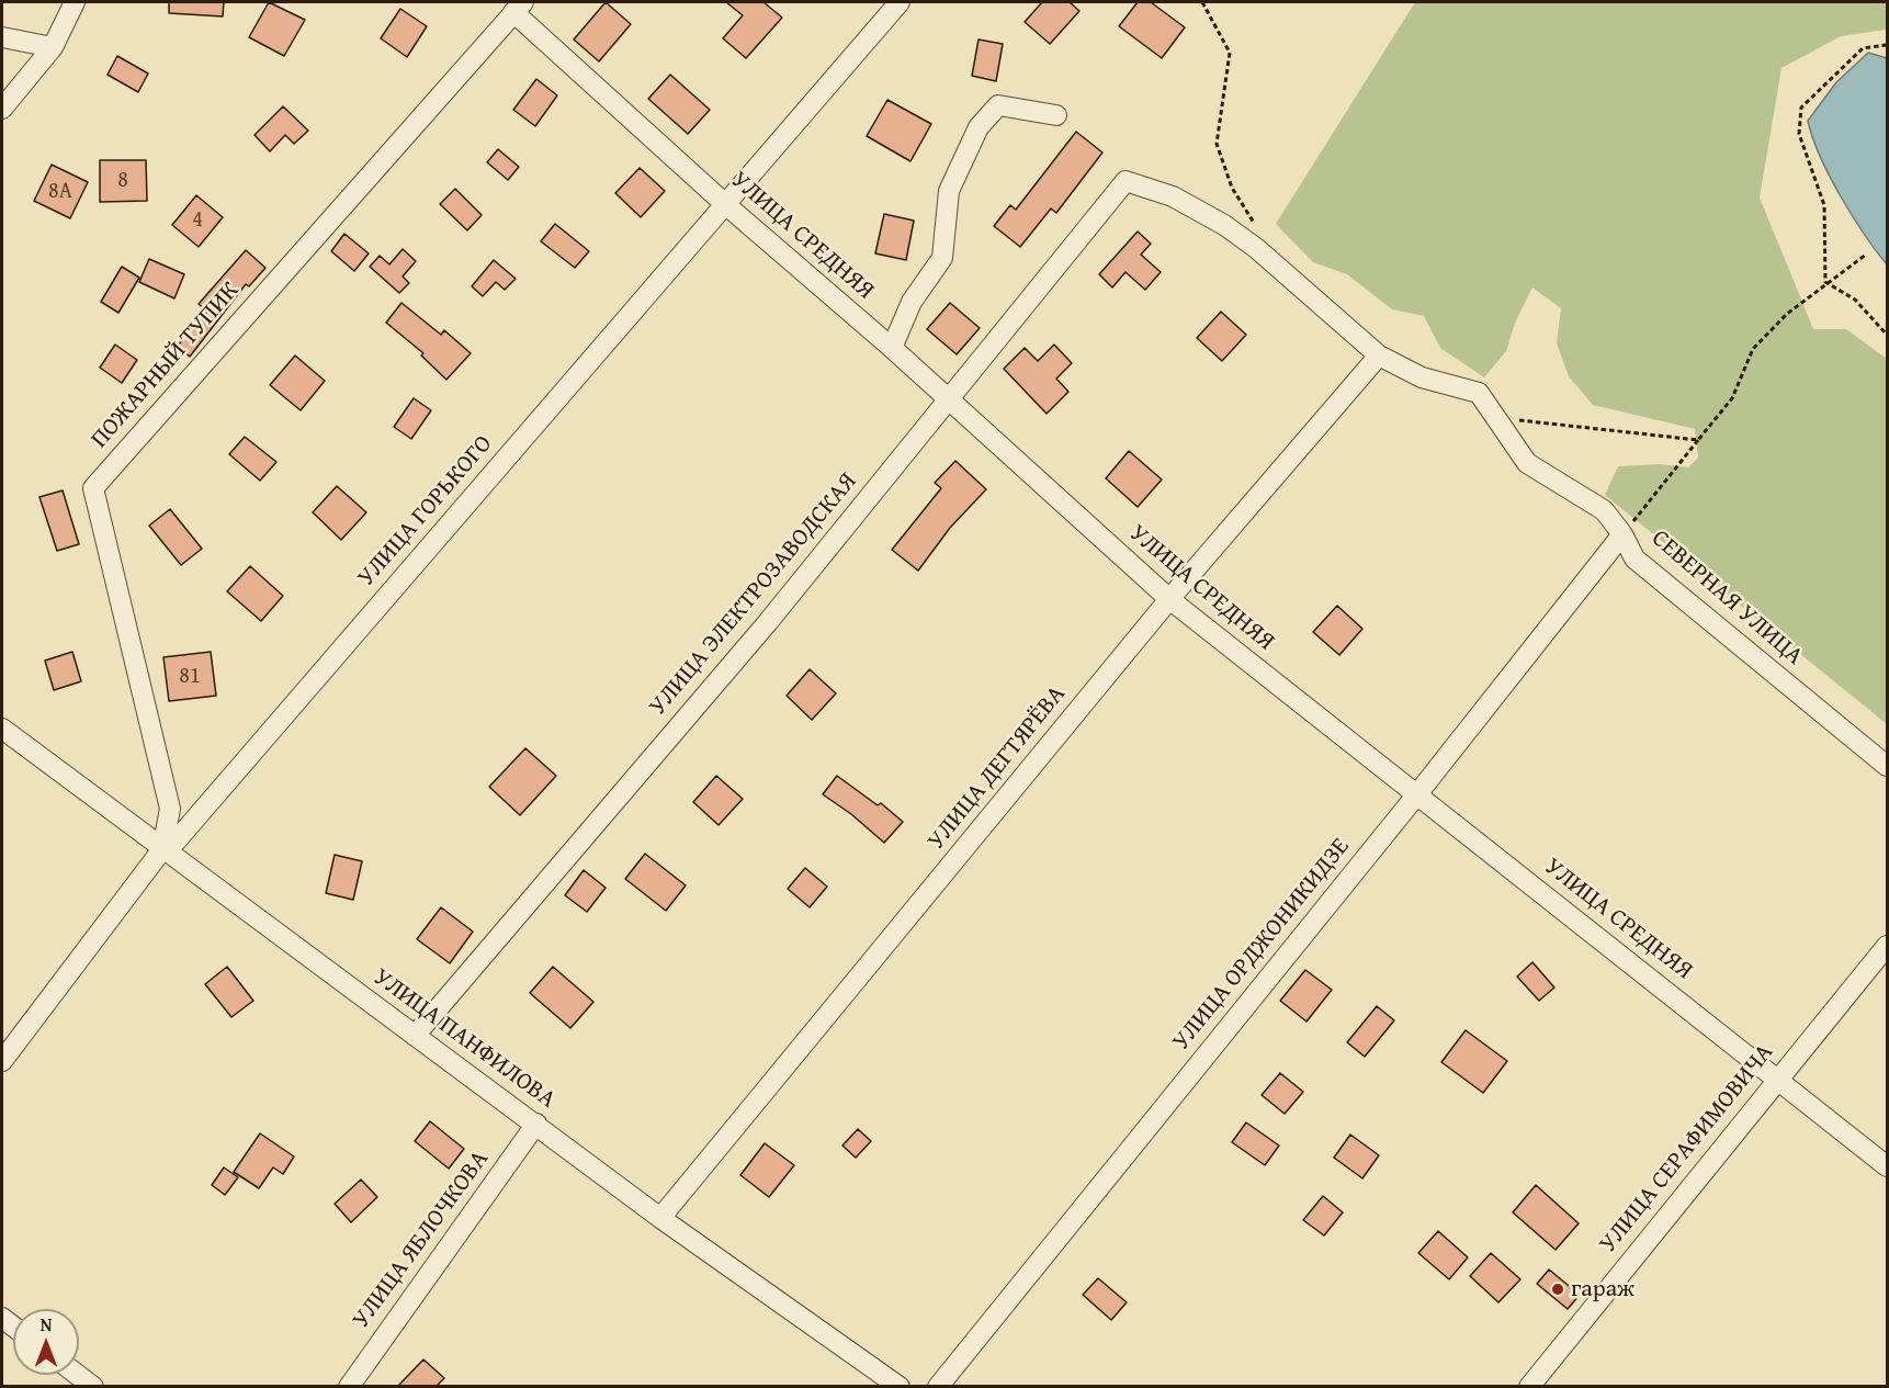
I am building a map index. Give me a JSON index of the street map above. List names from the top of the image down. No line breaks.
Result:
{"streets":{"street":["УЛИЦА СРЕДНЯЯ","ПОЖАРНЫЙ ТУПИК","УЛИЦА ГОРЬКОГО","УЛИЦА ЭЛЕКТРОЗАВОДСКАЯ","СЕВЕРНАЯ УЛИЦА","УЛИЦА ДЕГТЯРЁВА","УЛИЦА ОРДЖОНИКИДЗЕ","УЛИЦА ПАНФИЛОВА","УЛИЦА СЕРАФИМОВИЧА","УЛИЦА ЯБЛОЧКОВА"]},"crossings":[["УЛИЦА СРЕДНЯЯ","ПОЖАРНЫЙ ТУПИК"],["УЛИЦА СРЕДНЯЯ","УЛИЦА ГОРЬКОГО"],["УЛИЦА СРЕДНЯЯ","УЛИЦА ЭЛЕКТРОЗАВОДСКАЯ"],["УЛИЦА СРЕДНЯЯ","УЛИЦА ДЕГТЯРЁВА"],["УЛИЦА СРЕДНЯЯ","УЛИЦА ОРДЖОНИКИДЗЕ"],["УЛИЦА СРЕДНЯЯ","УЛИЦА СЕРАФИМОВИЧА"],["ПОЖАРНЫЙ ТУПИК","УЛИЦА ГОРЬКОГО"],["ПОЖАРНЫЙ ТУПИК","УЛИЦА ПАНФИЛОВА"],["УЛИЦА ГОРЬКОГО","УЛИЦА ПАНФИЛОВА"],["УЛИЦА ЭЛЕКТРОЗАВОДСКАЯ","СЕВЕРНАЯ УЛИЦА"],["УЛИЦА ЭЛЕКТРОЗАВОДСКАЯ","УЛИЦА ПАНФИЛОВА"],["СЕВЕРНАЯ УЛИЦА","УЛИЦА ДЕГТЯРЁВА"],["СЕВЕРНАЯ УЛИЦА","УЛИЦА ОРДЖОНИКИДЗЕ"],["УЛИЦА ДЕГТЯРЁВА","УЛИЦА ПАНФИЛОВА"],["УЛИЦА ПАНФИЛОВА","УЛИЦА ЯБЛОЧКОВА"]],"places":["гараж"],"house_numbers":["8","8А","4","81"],"north":"top"}
